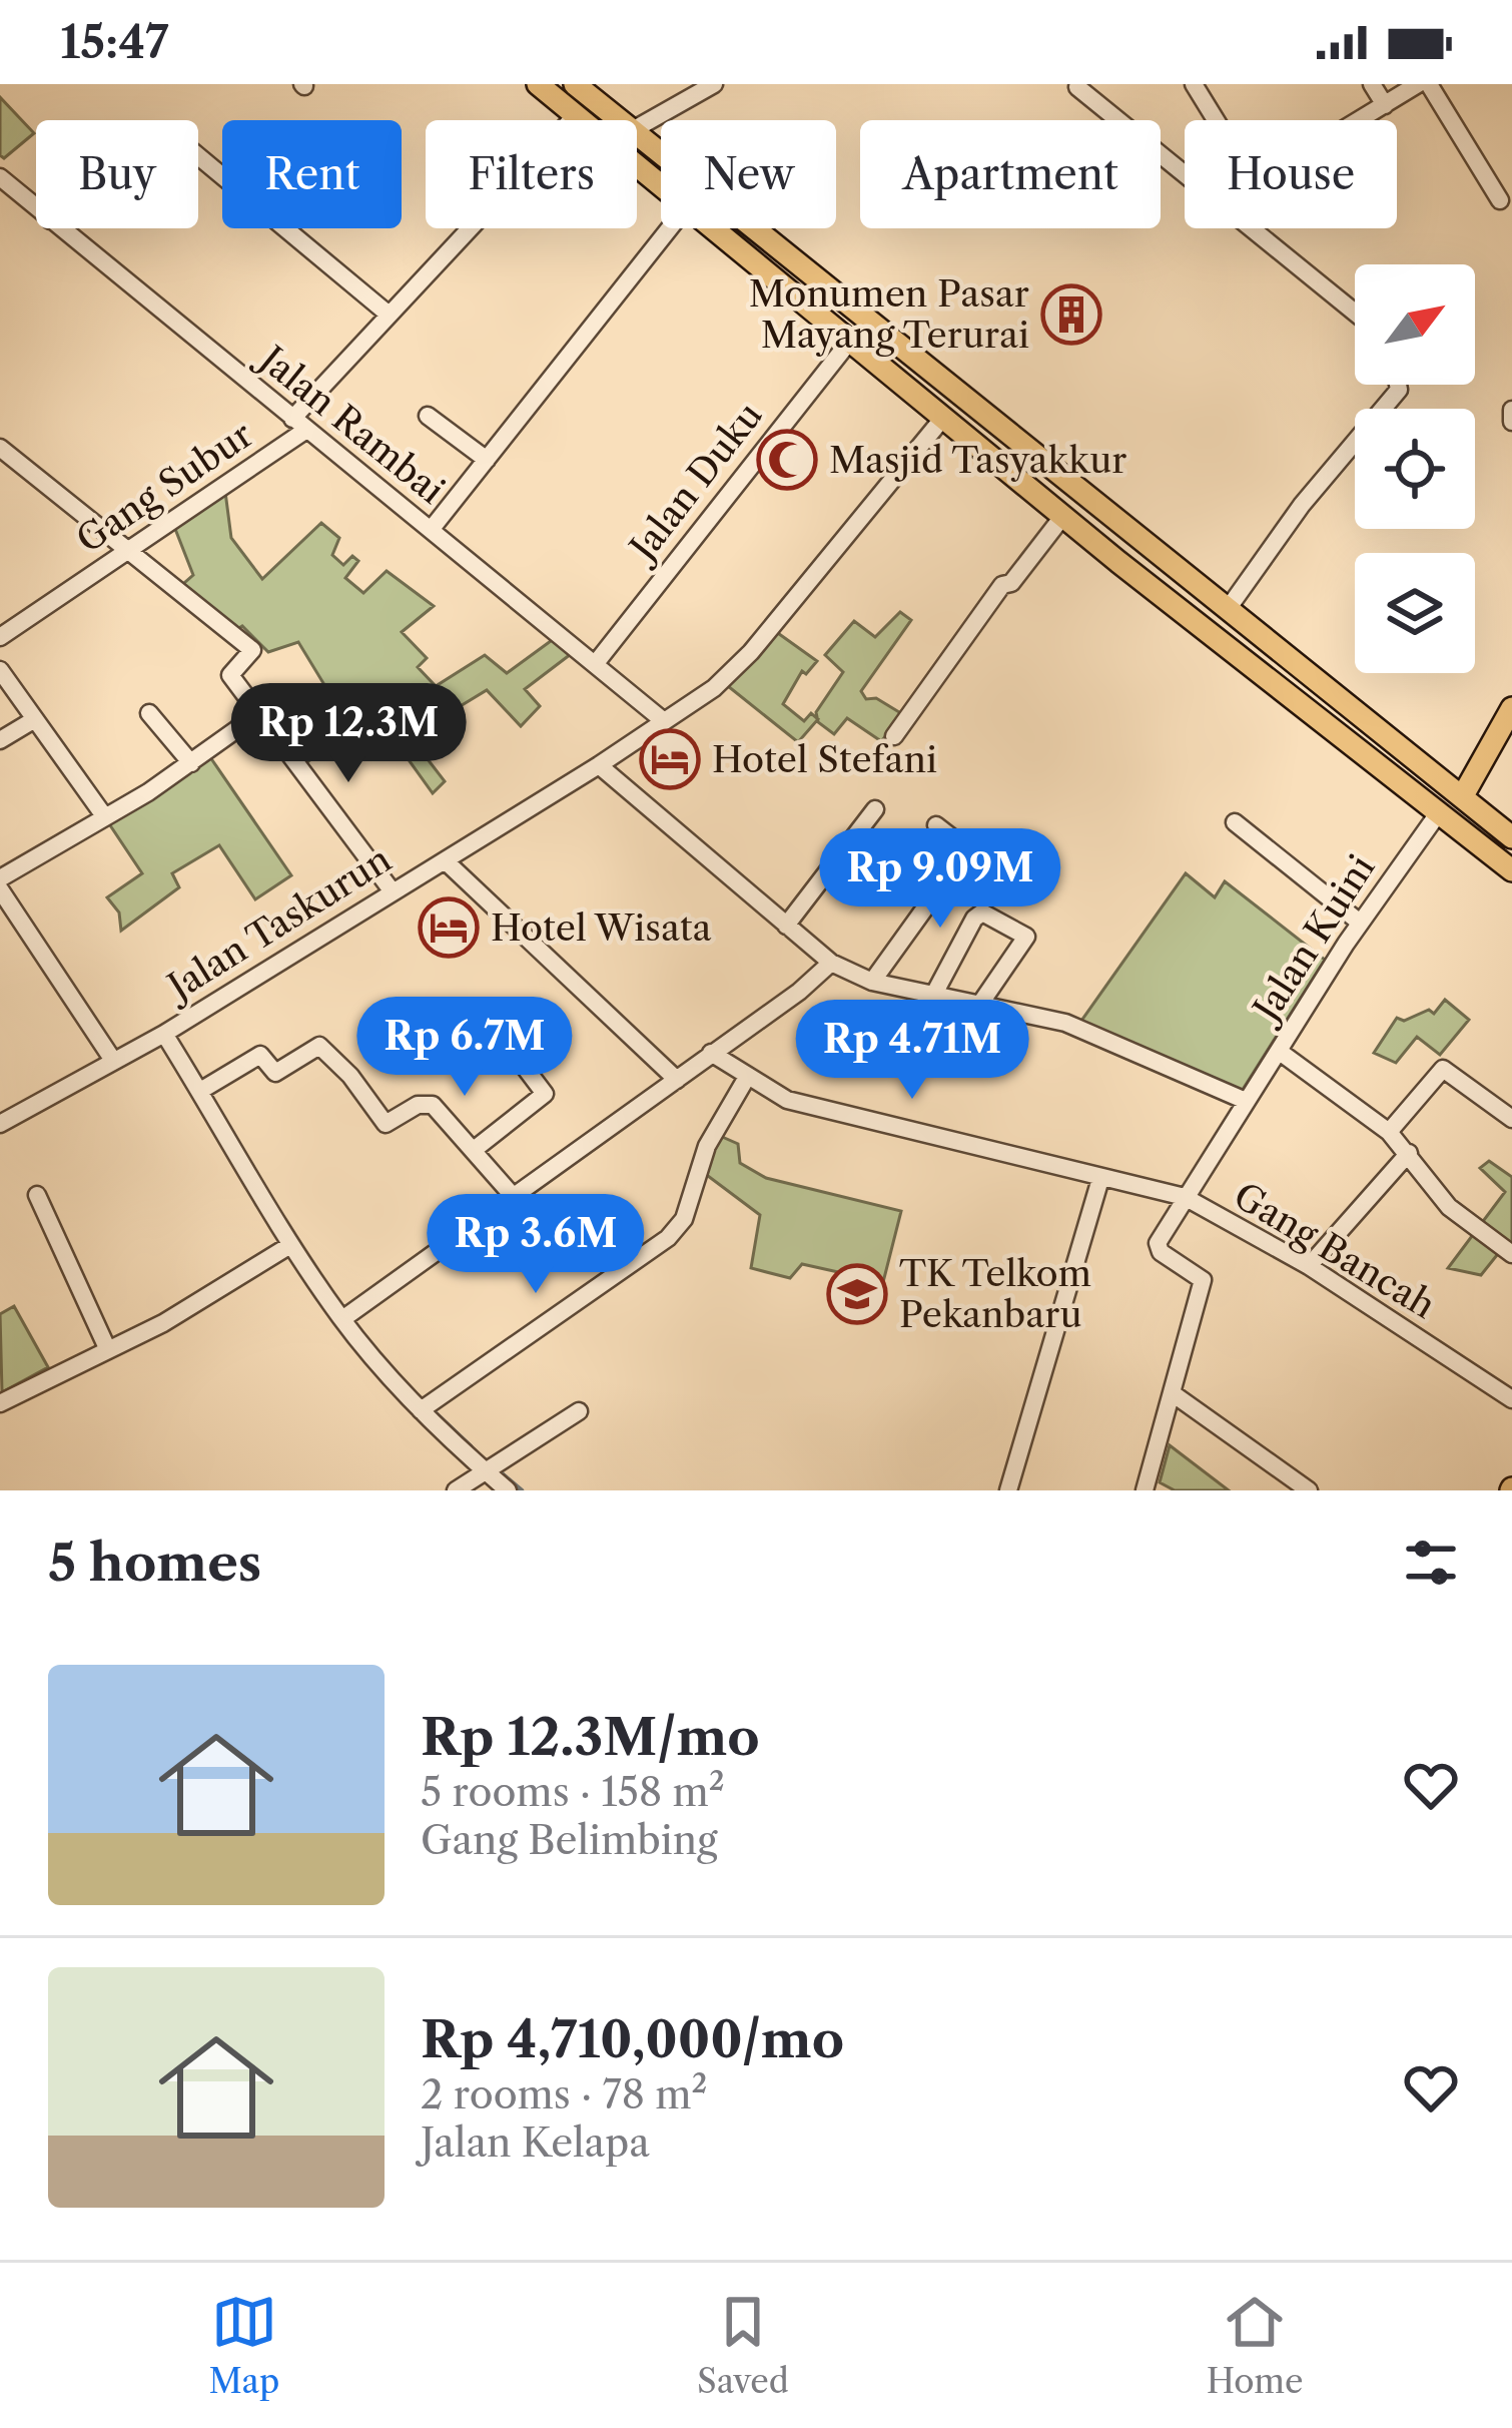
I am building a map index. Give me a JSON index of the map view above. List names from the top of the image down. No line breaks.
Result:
{"streets":{"street":["Jalan Rambai","Jalan Duku","Gang Subur","Jalan Taskurun","Jalan Kuini","Gang Bancah"]},"crossings":[["Jalan Rambai","Jalan Duku"],["Jalan Rambai","Gang Subur"],["Jalan Rambai","Jalan Taskurun"],["Jalan Kuini","Gang Bancah"]],"places":{"building":["Monumen Pasar Mayang Terurai"],"mosque":["Masjid Tasyakkur"],"hotel":["Hotel Stefani","Hotel Wisata"],"school or university":["TK Telkom Pekanbaru"]},"north":"top right","page":{"status":"15:47","chip":["Buy","Rent","Filters","New","Apartment","House"],"price":["Rp 12.3M","Rp 9.09M","Rp 6.7M","Rp 4.71M","Rp 3.6M"],"heading":"5 homes","list":[{"name":"Rp 12.3M/mo","note":"5 rooms · 158 m² · Gang Belimbing"},{"name":"Rp 4,710,000/mo","note":"2 rooms · 78 m² · Jalan Kelapa"}],"tabs":["Map","Saved","Home"]}}
